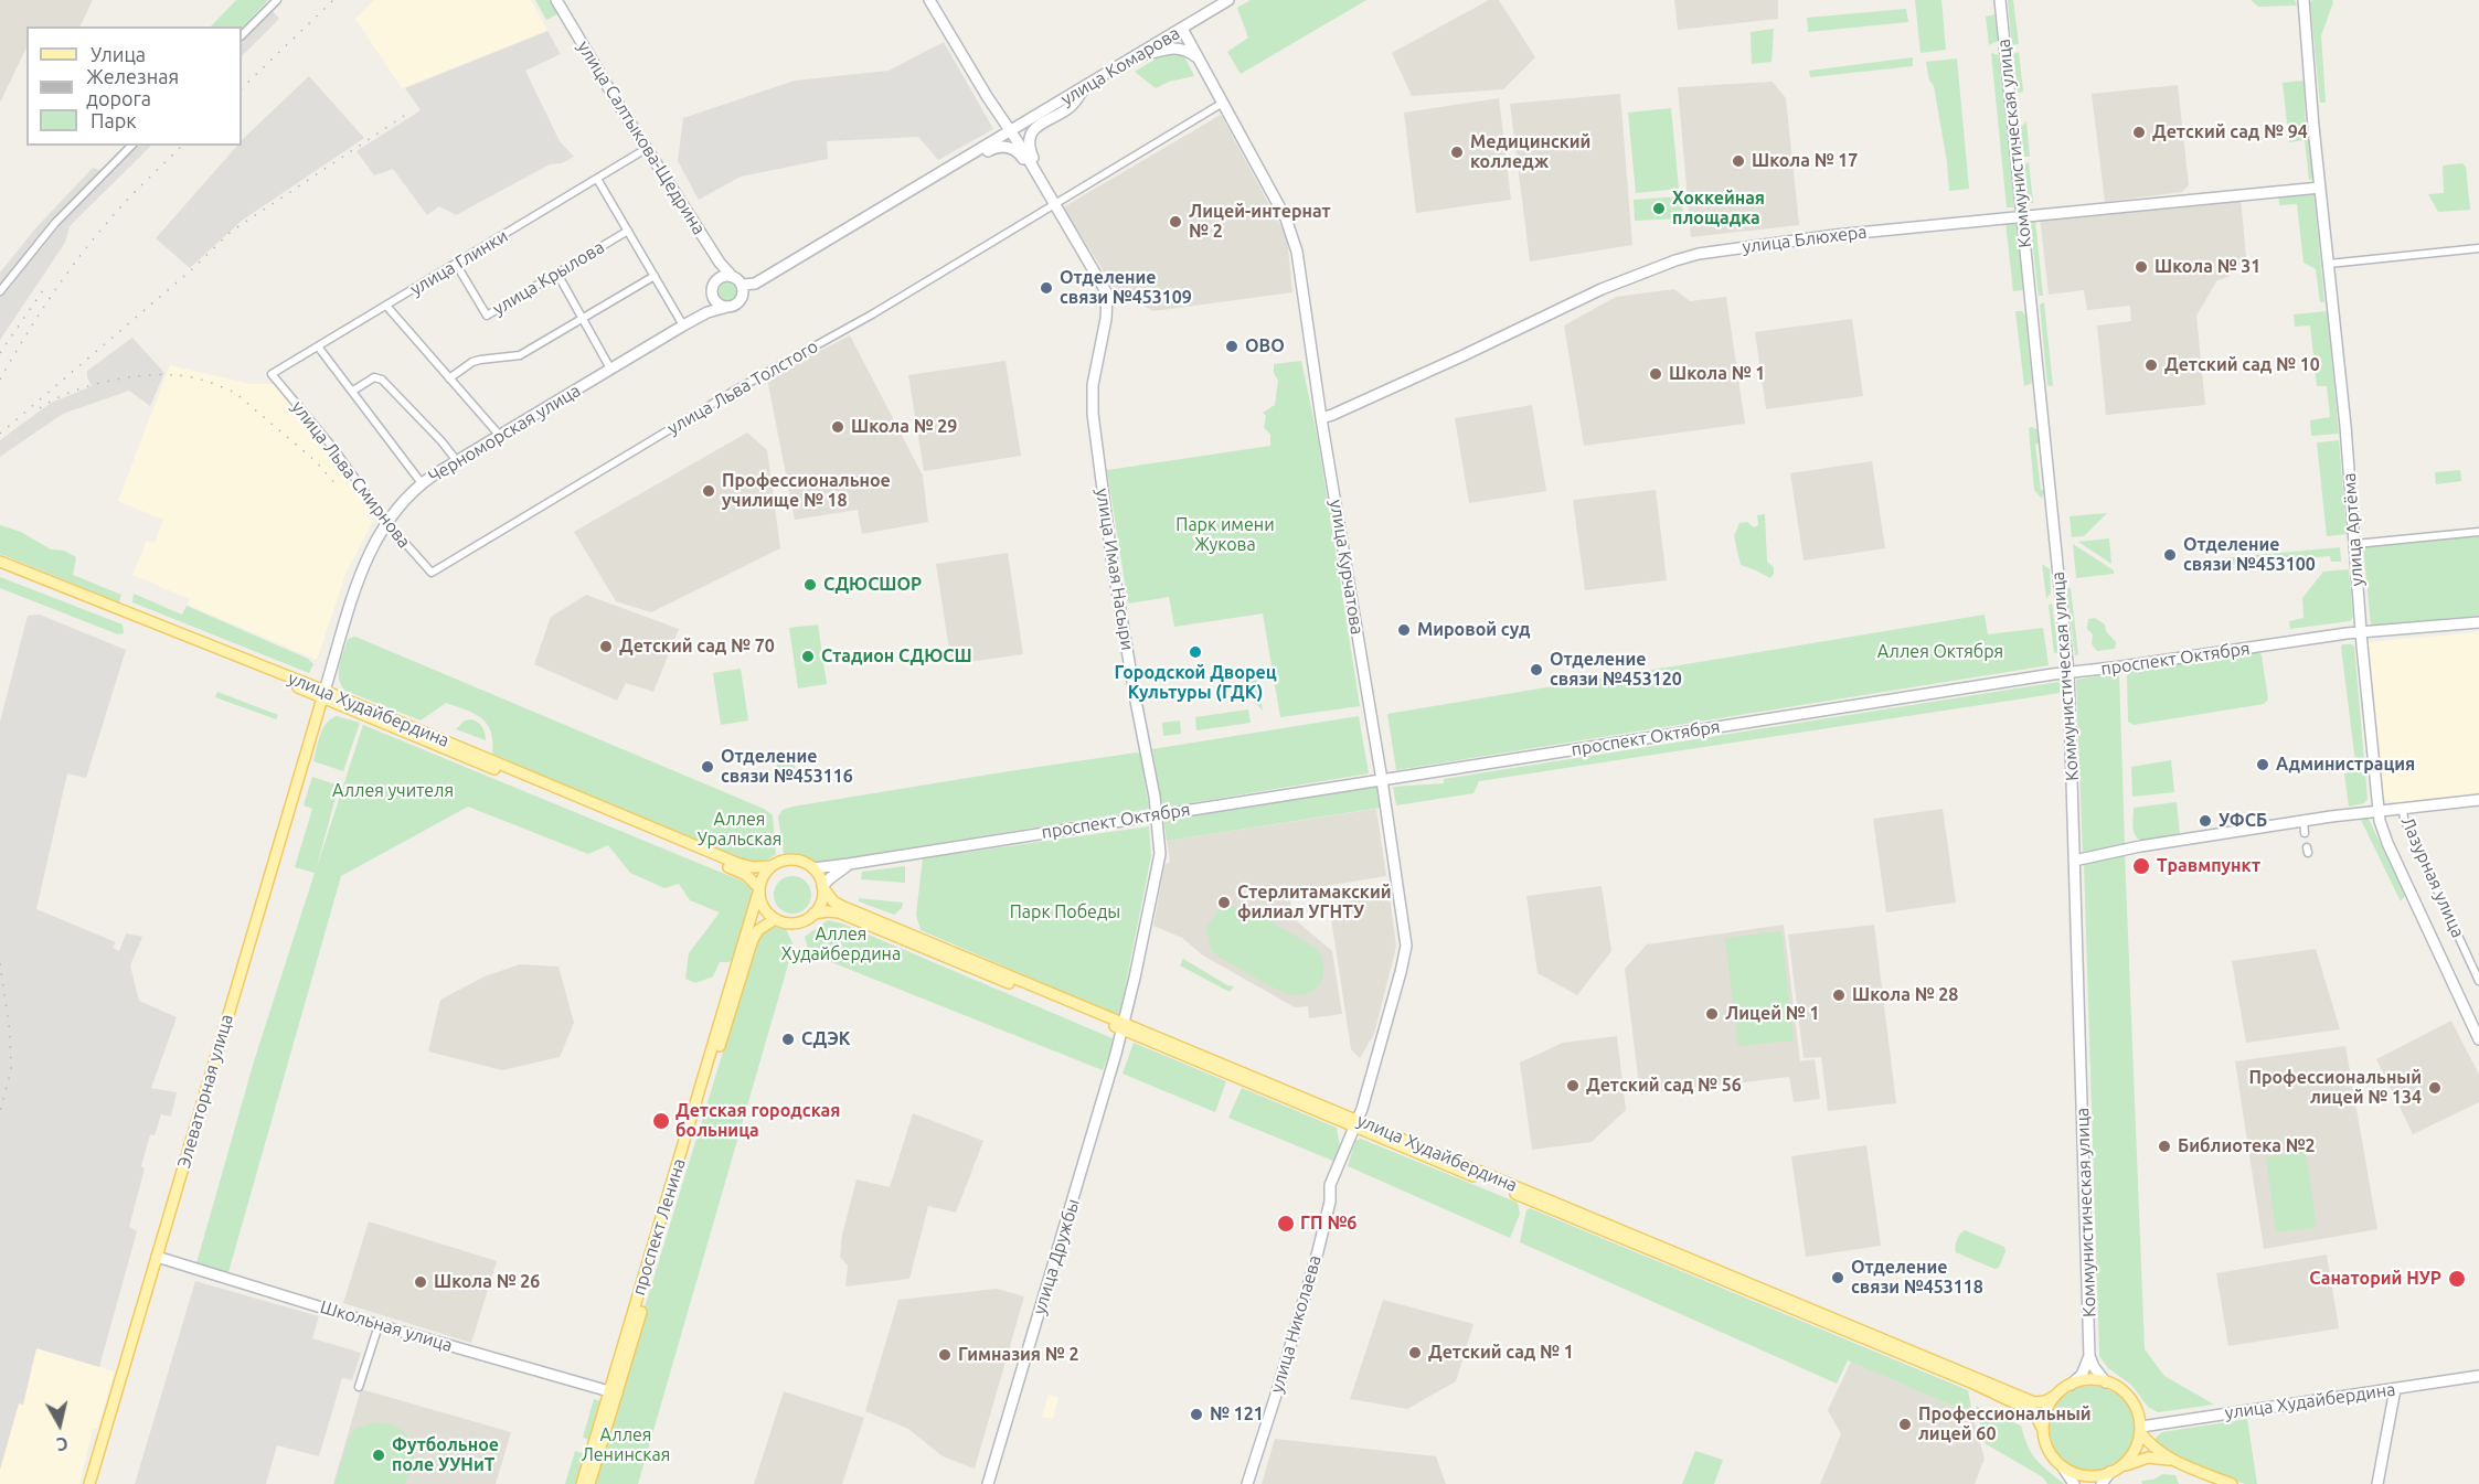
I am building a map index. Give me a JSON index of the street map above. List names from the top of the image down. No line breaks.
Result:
{"streets":{"main road":["улица Комарова","улица Салтыкова-Щедрина","Коммунистическая улица","улица Блюхера","Черноморская улица","улица Артёма","улица Курчатова","улица Имая Насыри","проспект Октября","улица Худайбердина","Элеваторная улица","проспект Ленина","улица Дружбы","улица Николаева","Школьная улица"],"street":["улица Глинки","улица Крылова","улица Льва Толстого","улица Льва Смирнова","Лазурная улица"]},"crossings":[["улица Комарова","улица Курчатова"],["улица Комарова","улица Имая Насыри"],["улица Салтыкова-Щедрина","улица Глинки"],["улица Салтыкова-Щедрина","Черноморская улица"],["Коммунистическая улица","улица Блюхера"],["Коммунистическая улица","проспект Октября"],["улица Блюхера","улица Артёма"],["улица Блюхера","улица Курчатова"],["улица Глинки","улица Крылова"],["улица Глинки","улица Льва Смирнова"],["улица Льва Толстого","улица Льва Смирнова"],["улица Льва Толстого","улица Курчатова"],["улица Льва Толстого","улица Имая Насыри"],["Черноморская улица","улица Льва Смирнова"],["Черноморская улица","улица Худайбердина"],["Черноморская улица","Элеваторная улица"],["улица Артёма","проспект Октября"],["улица Курчатова","проспект Октября"],["улица Курчатова","улица Худайбердина"],["улица Курчатова","улица Николаева"],["улица Имая Насыри","проспект Октября"],["улица Имая Насыри","улица Худайбердина"],["улица Имая Насыри","улица Дружбы"],["проспект Октября","улица Худайбердина"],["проспект Октября","проспект Ленина"],["улица Худайбердина","Элеваторная улица"],["улица Худайбердина","проспект Ленина"],["улица Худайбердина","улица Дружбы"],["улица Худайбердина","улица Николаева"],["Элеваторная улица","Школьная улица"],["проспект Ленина","Школьная улица"]],"parks":["Парк имени Жукова","Аллея Октября","Аллея учителя","Аллея Уральская","Парк Победы","Аллея Худайбердина","Аллея Ленинская"],"places":["Детский сад № 94","Медицинский колледж","Школа № 17","Хоккейная площадка","Лицей-интернат № 2","Школа № 31","Отделение связи №453109","ОВО","Детский сад № 10","Школа № 1","Школа № 29","Профессиональное училище № 18","Отделение связи №453100","СДЮСШОР","Мировой суд","Детский сад № 70","Городской Дворец Культуры (ГДК)","Стадион СДЮСШ","Отделение связи №453120","Администрация","Отделение связи №453116","УФСБ","Травмпункт","Стерлитамакский филиал УГНТУ","Школа № 28","Лицей № 1","СДЭК","Детский сад № 56","Профессиональный лицей № 134","Детская городская больница","Библиотека №2","ГП №6","Отделение связи №453118","Санаторий НУР","Школа № 26","Детский сад № 1","Гимназия № 2","№ 121","Профессиональный лицей 60","Футбольное поле УУНиТ"],"legend":["Улица","Железная дорога","Парк"],"north":"bottom"}
